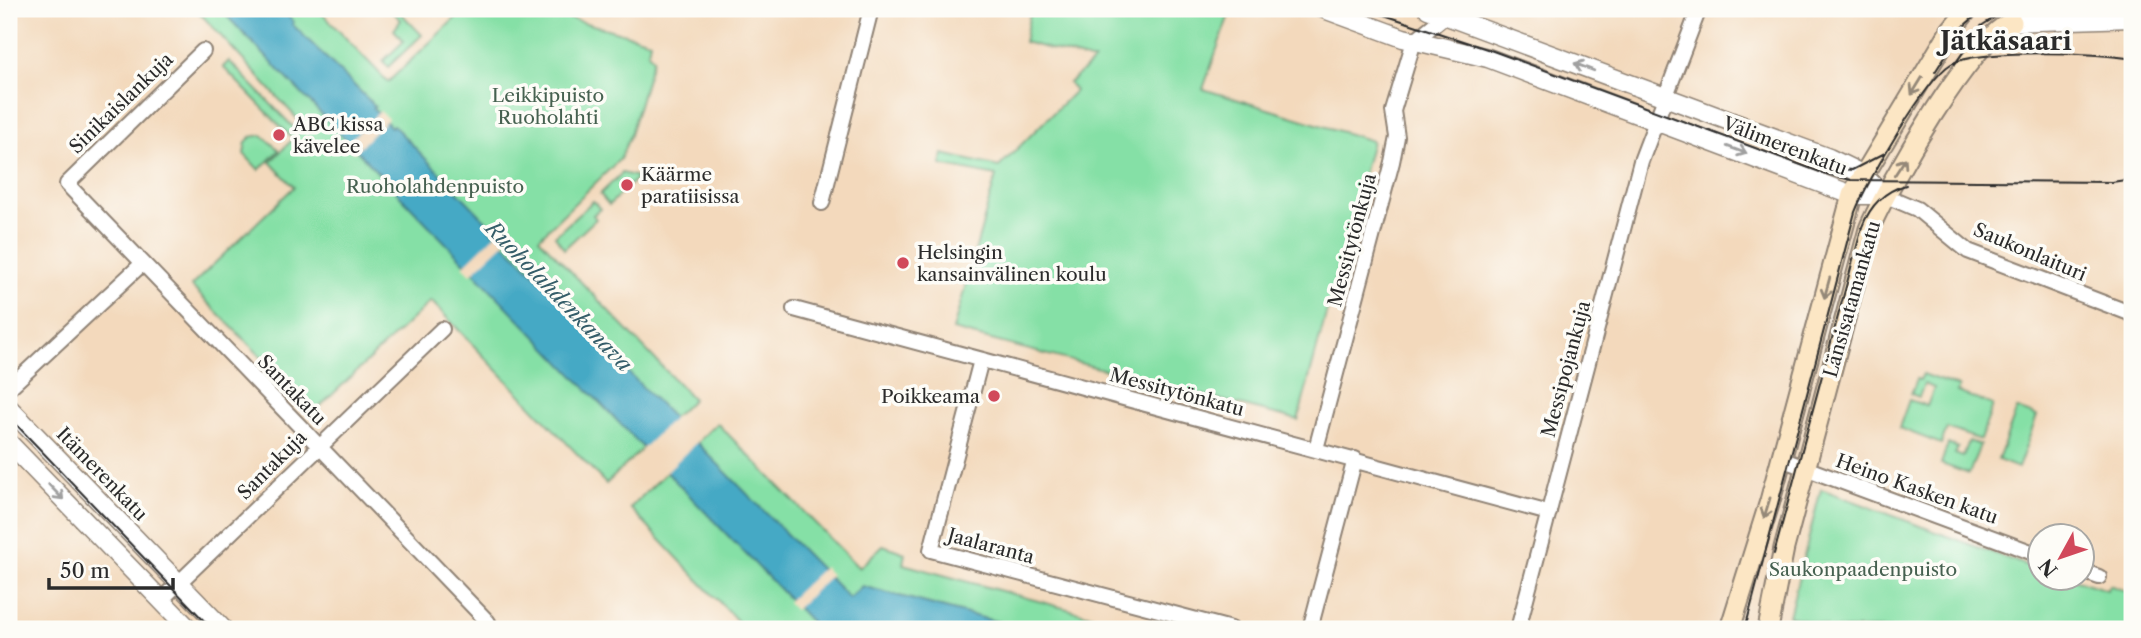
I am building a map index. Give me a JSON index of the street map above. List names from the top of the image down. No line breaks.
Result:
{"streets":{"main road":["Länsisatamankatu"],"street":["Sinikaislankuja","Välimerenkatu","Messitytönkuja","Saukonlaituri","Messipojankuja","Santakatu","Messitytönkatu","Santakuja","Itämerenkatu","Heino Kasken katu","Jaalaranta"]},"crossings":[["Sinikaislankuja","Santakatu"],["Välimerenkatu","Messitytönkuja"],["Välimerenkatu","Saukonlaituri"],["Välimerenkatu","Länsisatamankatu"],["Välimerenkatu","Messipojankuja"],["Messitytönkuja","Messitytönkatu"],["Saukonlaituri","Länsisatamankatu"],["Länsisatamankatu","Heino Kasken katu"],["Messipojankuja","Messitytönkatu"],["Santakatu","Santakuja"],["Messitytönkatu","Jaalaranta"],["Santakuja","Itämerenkatu"]],"districts":["Jätkäsaari"],"water":["Ruoholahdenkanava"],"parks":["Leikkipuisto Ruoholahti","Ruoholahdenpuisto","Saukonpaadenpuisto"],"places":["ABC kissa kävelee","Käärme paratiisissa","Helsingin kansainvälinen koulu","Poikkeama"],"scale_bar":"50 m","north":"bottom left"}
